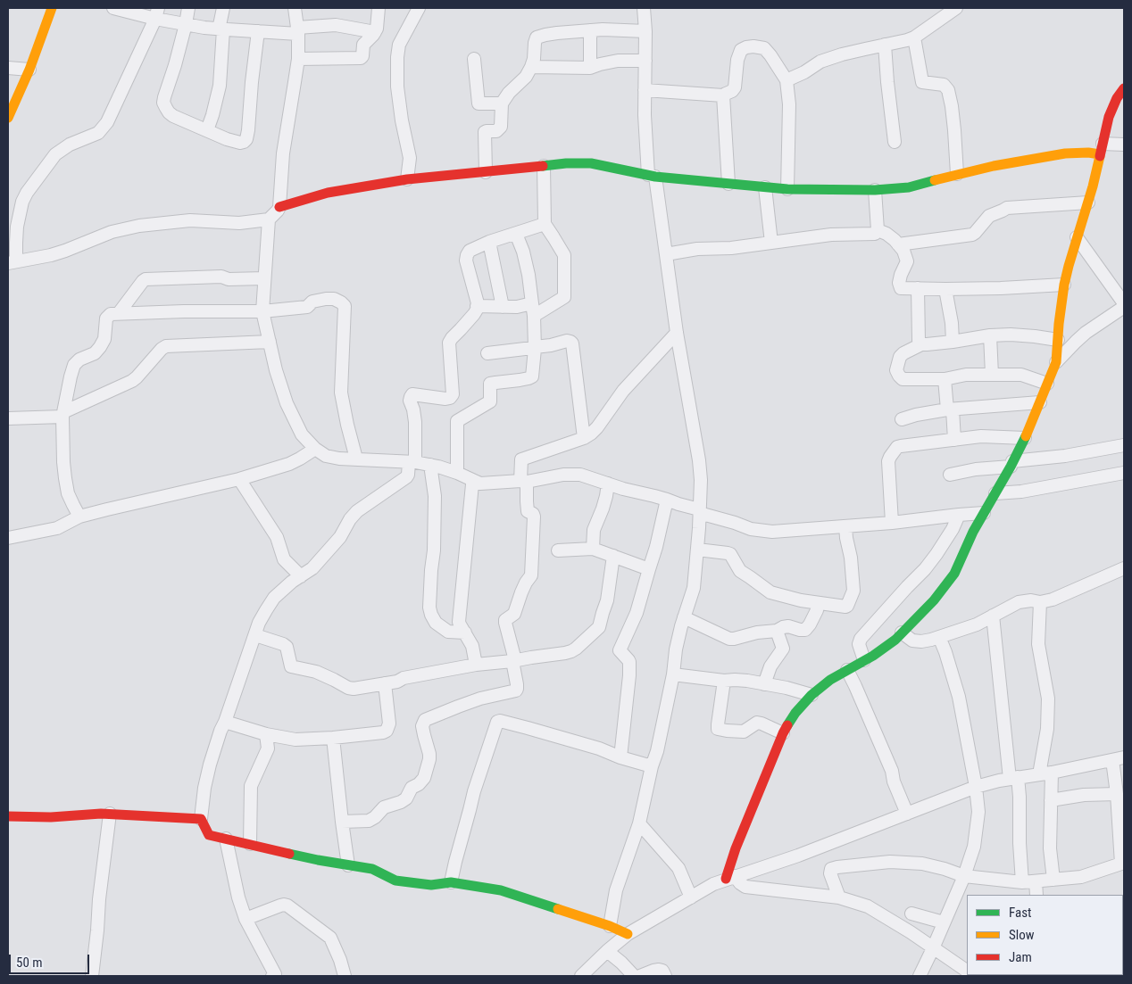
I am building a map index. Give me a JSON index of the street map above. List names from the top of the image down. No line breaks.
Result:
{"legend":["Fast","Slow","Jam"],"scale_bar":"50 m"}
